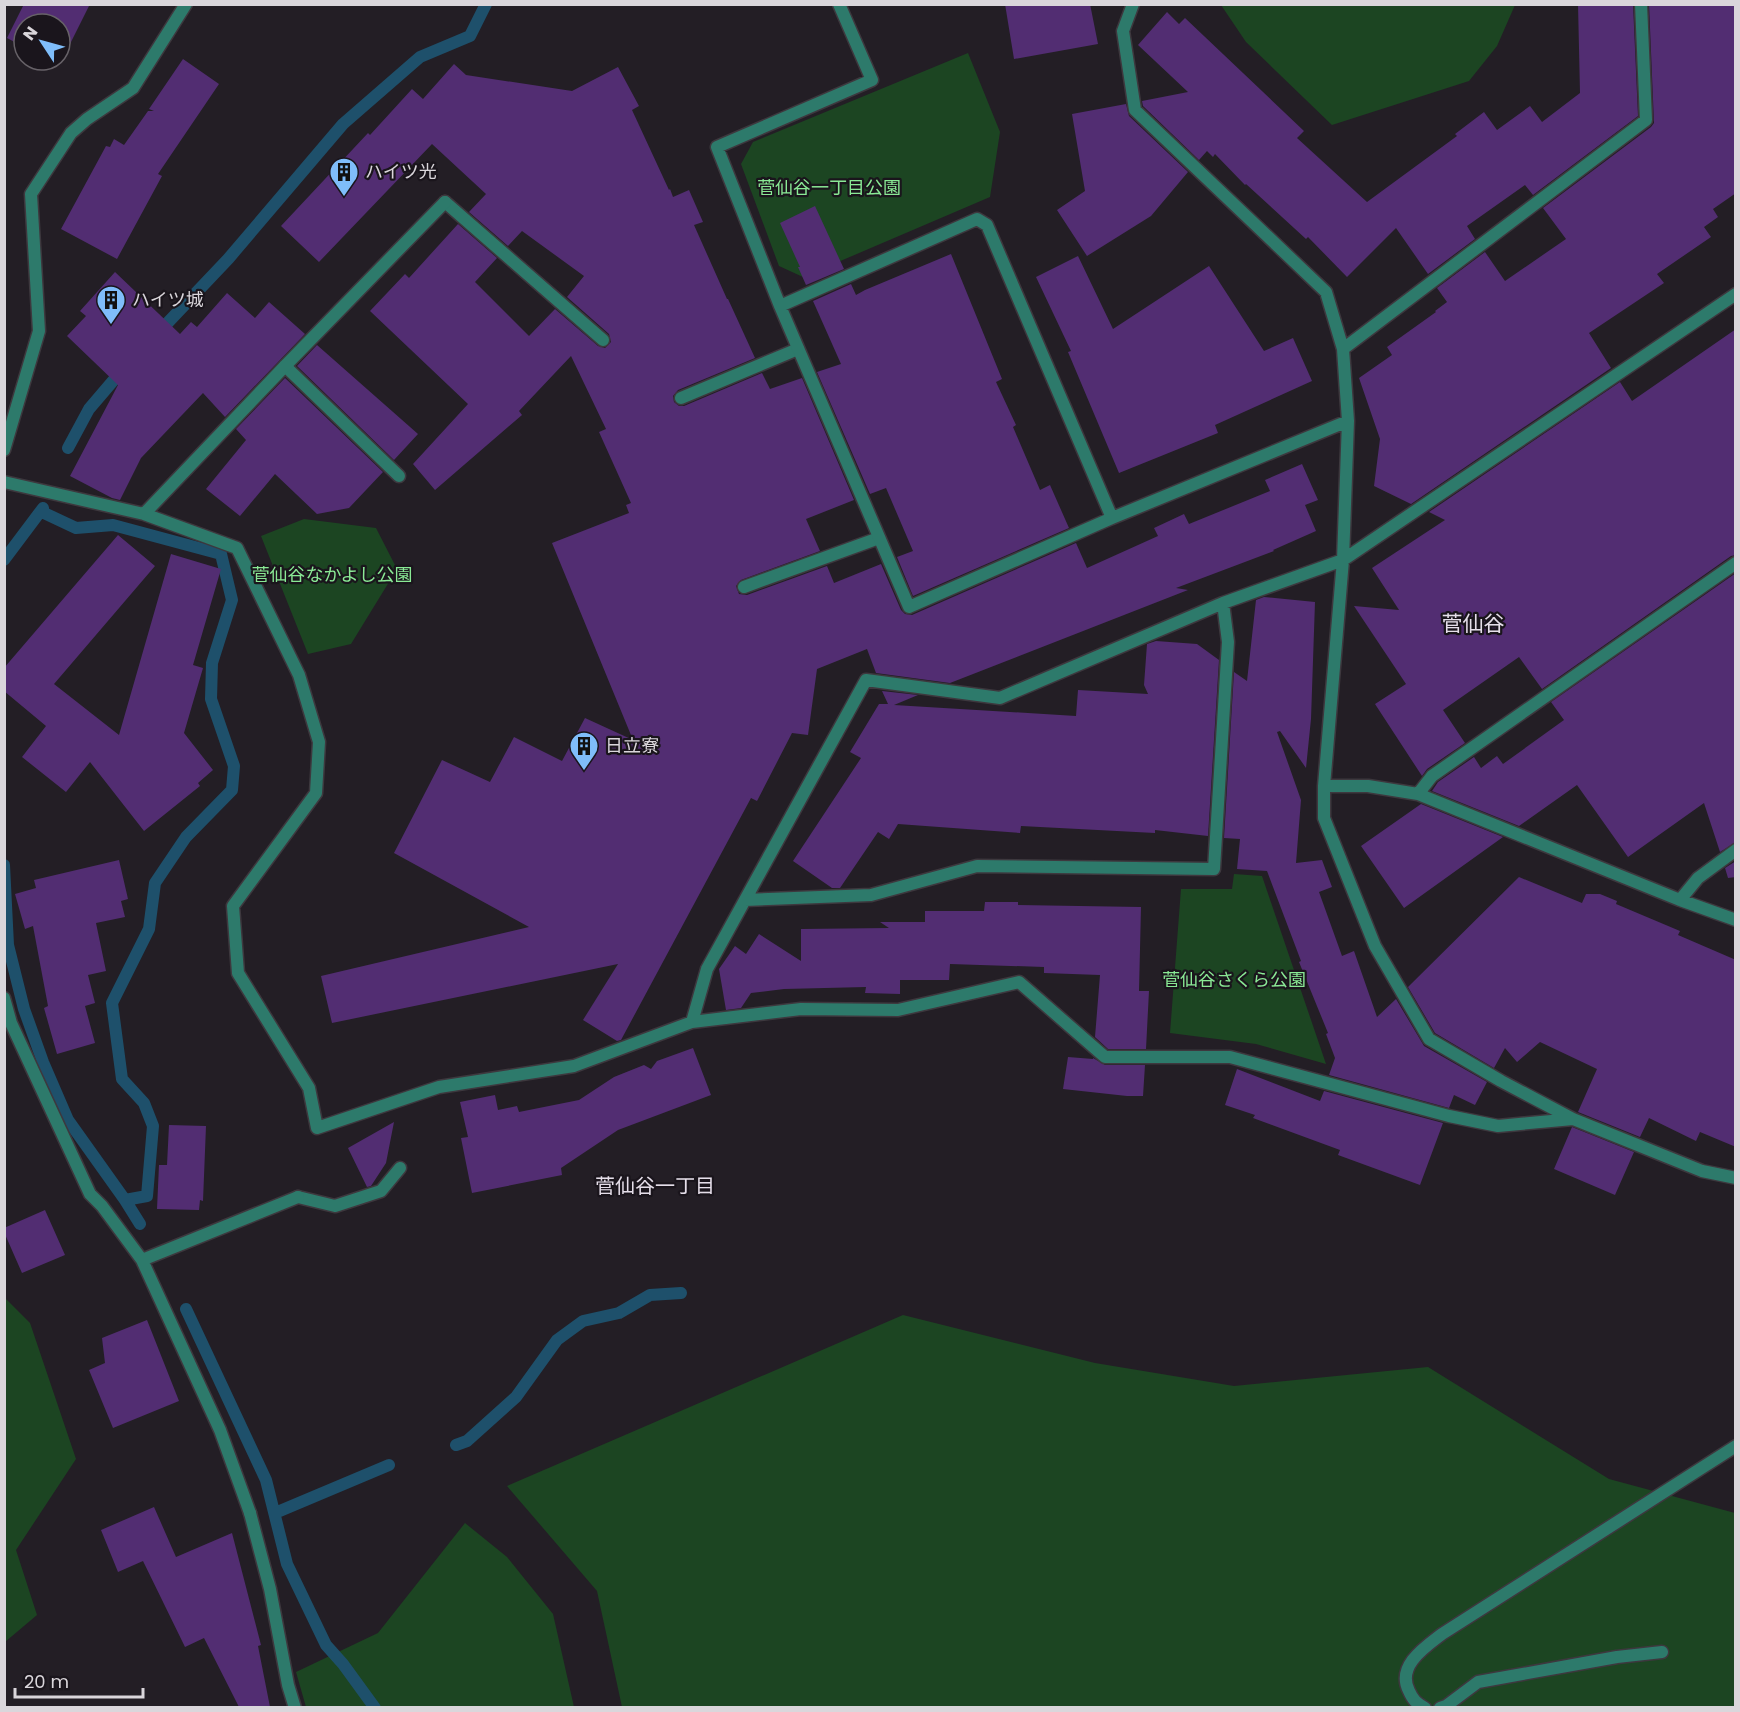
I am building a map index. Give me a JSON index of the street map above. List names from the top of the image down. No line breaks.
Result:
{"districts":["菅仙谷","菅仙谷一丁目"],"parks":["菅仙谷一丁目公園","菅仙谷なかよし公園","菅仙谷さくら公園"],"places":{"building":["ハイツ光","ハイツ城","日立寮"]},"scale_bar":"20 m","north":"top left"}
